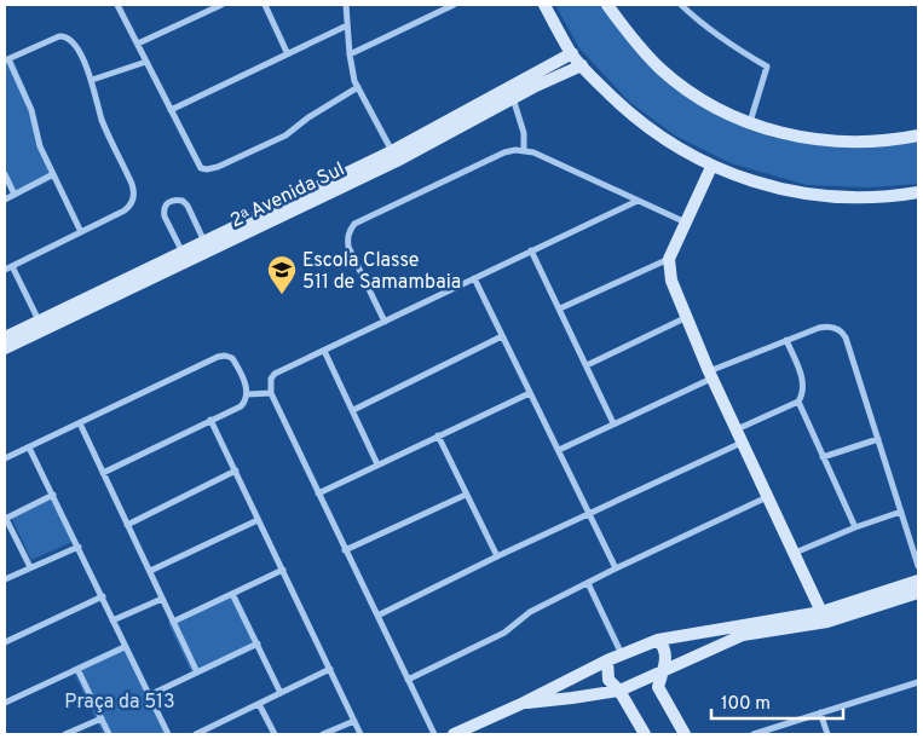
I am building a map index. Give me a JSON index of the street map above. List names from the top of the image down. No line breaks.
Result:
{"streets":{"street":["2ᵃ Avenida Sul"]},"parks":["Praça da 513"],"places":{"school or university":["Escola Classe 511 de Samambaia"]},"scale_bar":"100 m"}
